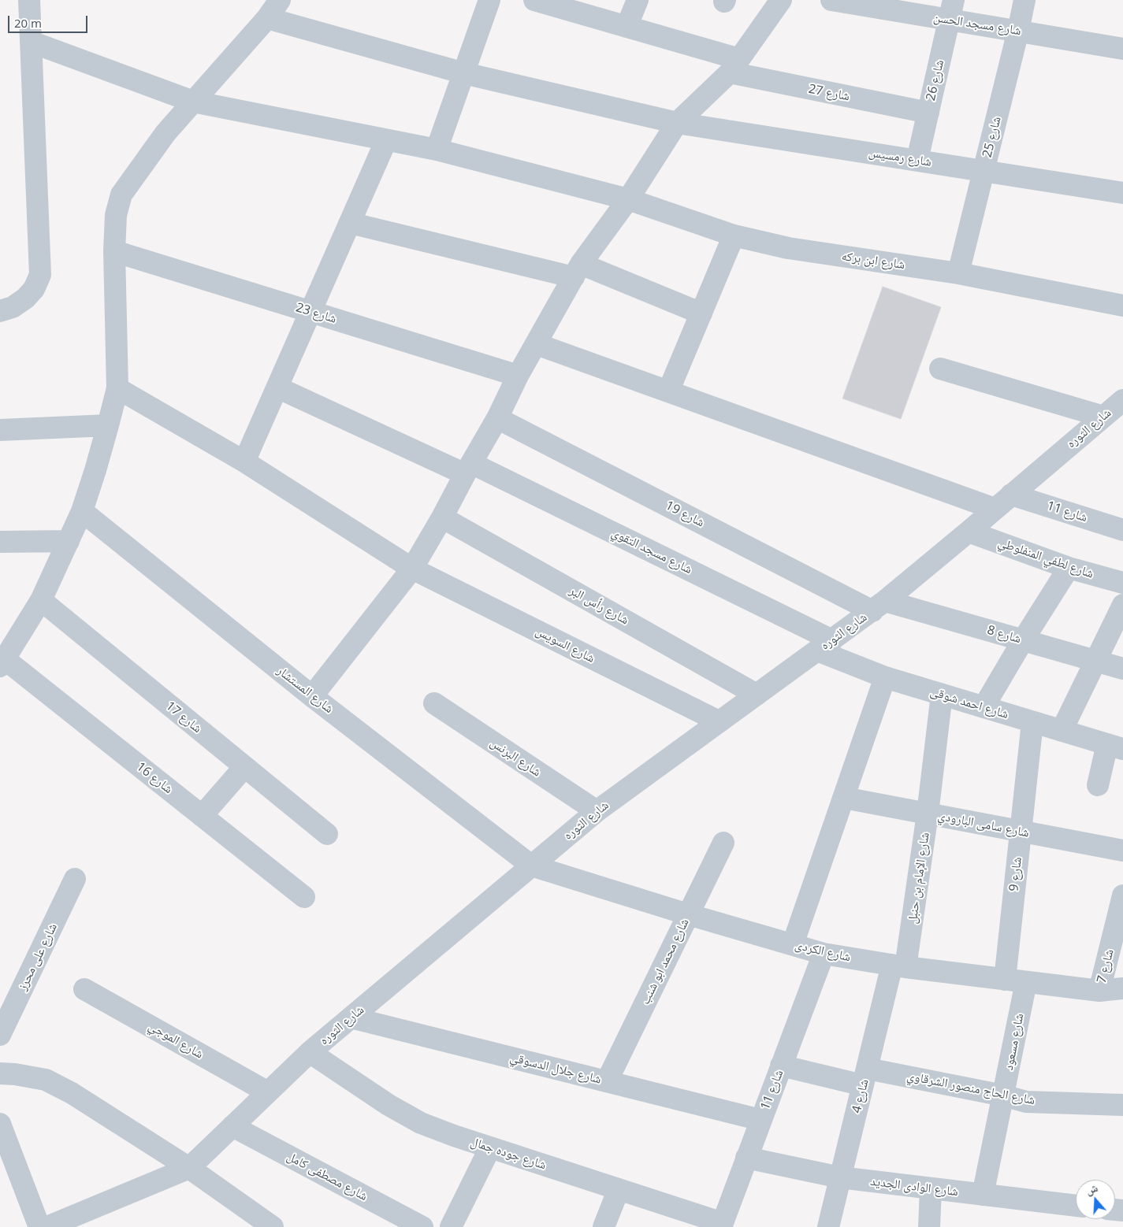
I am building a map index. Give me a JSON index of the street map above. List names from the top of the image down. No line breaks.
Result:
{"streets":{"street":["شارع مسجد الحسن","شارع 26","شارع 27","شارع 25","شارع رمسيس","شارع ابن بركه","شارع 23","شارع الثوره","شارع 11","شارع 19","شارع مسجد التقوي","شارع لطفي المنفلوطي","شارع رأس البر","شارع 8","شارع السويس","شارع المستشار","شارع احمد شوقى","شارع 17","شارع البرنس","شارع 16","شارع سامى البارودي","شارع 9","شارع الإمام بن حنبل","شارع الكردى","شارع على محرز","شارع محمد ابو شنب","شارع 7","شارع الموجي","شارع مسعود","شارع جلال الدسوقي","شارع الحاج منصور الشرقاوي","شارع 4","شارع جوده جمال","شارع مصطفى كامل","شارع الوادى الجديد"]},"crossings":[["شارع مسجد الحسن","شارع 26"],["شارع مسجد الحسن","شارع 25"],["شارع 26","شارع 27"],["شارع 26","شارع رمسيس"],["شارع 25","شارع رمسيس"],["شارع 25","شارع ابن بركه"],["شارع الثوره","شارع 11"],["شارع الثوره","شارع 19"],["شارع الثوره","شارع مسجد التقوي"],["شارع الثوره","شارع لطفي المنفلوطي"],["شارع الثوره","شارع رأس البر"],["شارع الثوره","شارع 8"],["شارع الثوره","شارع السويس"],["شارع الثوره","شارع المستشار"],["شارع الثوره","شارع احمد شوقى"],["شارع الثوره","شارع البرنس"],["شارع الثوره","شارع الكردى"],["شارع الثوره","شارع الموجي"],["شارع الثوره","شارع جلال الدسوقي"],["شارع الثوره","شارع جوده جمال"],["شارع الثوره","شارع مصطفى كامل"],["شارع 11","شارع الكردى"],["شارع 11","شارع جلال الدسوقي"],["شارع 11","شارع الحاج منصور الشرقاوي"],["شارع 11","شارع جوده جمال"],["شارع 11","شارع الوادى الجديد"],["شارع 19","شارع 8"],["شارع مسجد التقوي","شارع احمد شوقى"],["شارع المستشار","شارع الكردى"],["شارع احمد شوقى","شارع 9"],["شارع احمد شوقى","شارع الإمام بن حنبل"],["شارع سامى البارودي","شارع 9"],["شارع سامى البارودي","شارع الإمام بن حنبل"],["شارع 9","شارع الكردى"],["شارع الإمام بن حنبل","شارع الكردى"],["شارع الإمام بن حنبل","شارع 4"],["شارع الكردى","شارع محمد ابو شنب"],["شارع الكردى","شارع 7"],["شارع الكردى","شارع مسعود"],["شارع الكردى","شارع 4"],["شارع محمد ابو شنب","شارع جلال الدسوقي"],["شارع مسعود","شارع الحاج منصور الشرقاوي"],["شارع مسعود","شارع الوادى الجديد"],["شارع الحاج منصور الشرقاوي","شارع 4"],["شارع 4","شارع الوادى الجديد"]],"scale_bar":"20 m","north":"top"}
